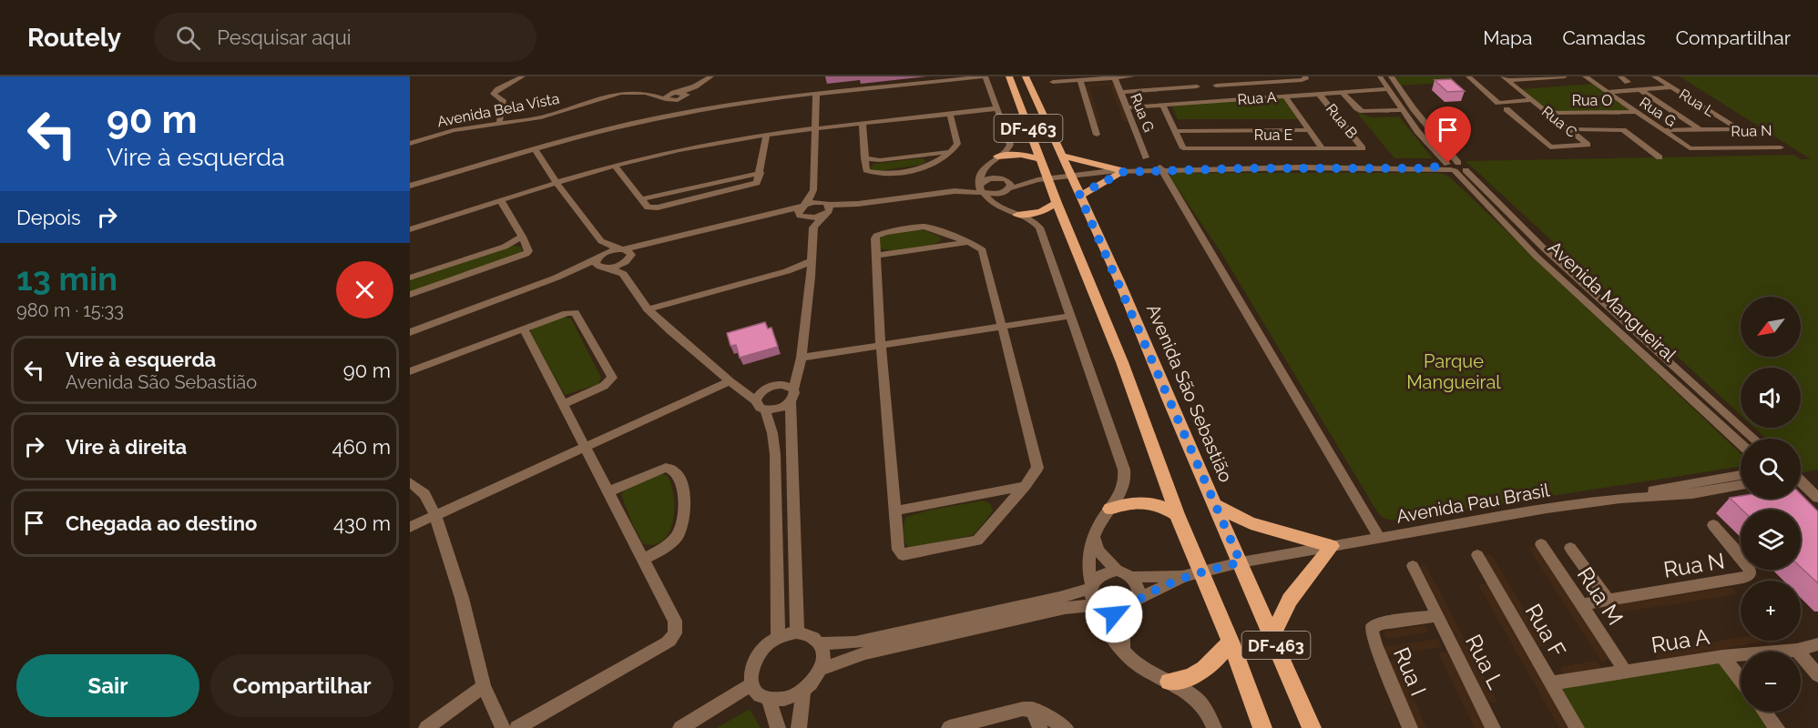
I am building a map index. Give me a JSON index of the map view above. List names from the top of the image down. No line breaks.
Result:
{"streets":{"main road":["DF-463","Avenida São Sebastião"],"street":["Rua A","Rua O","Rua L","Avenida Bela Vista","Rua G","Rua B","Rua C","Rua N","Rua E","Avenida Mangueiral","Avenida Pau Brasil","Rua M","Rua F","Rua I"]},"crossings":[["Rua A","Rua G"],["Rua A","Rua B"],["Rua A","Avenida Mangueiral"],["Rua A","Rua M"],["Rua A","Rua F"],["Rua O","Rua G"],["Rua O","Rua C"],["Rua L","Rua I"],["Rua G","Rua N"],["Rua B","Rua E"],["DF-463","Avenida Pau Brasil"],["Rua N","Rua M"],["Avenida São Sebastião","Avenida Pau Brasil"]],"parks":["Parque Mangueiral"],"north":"bottom left","page":{"header":"Routely","search":"Pesquisar aqui","nav":["Mapa","Camadas","Compartilhar"],"turn":["90 m","Vire à esquerda"],"then":"Depois","heading":["13 min","980 m · 15:33"],"map_buttons":["+","−"],"list":[{"name":"Vire à esquerda","note":"Avenida São Sebastião","value":"90 m"},{"name":"Vire à direita","value":"460 m"},{"name":"Chegada ao destino","value":"430 m"}],"buttons":["Sair","Compartilhar"]}}
